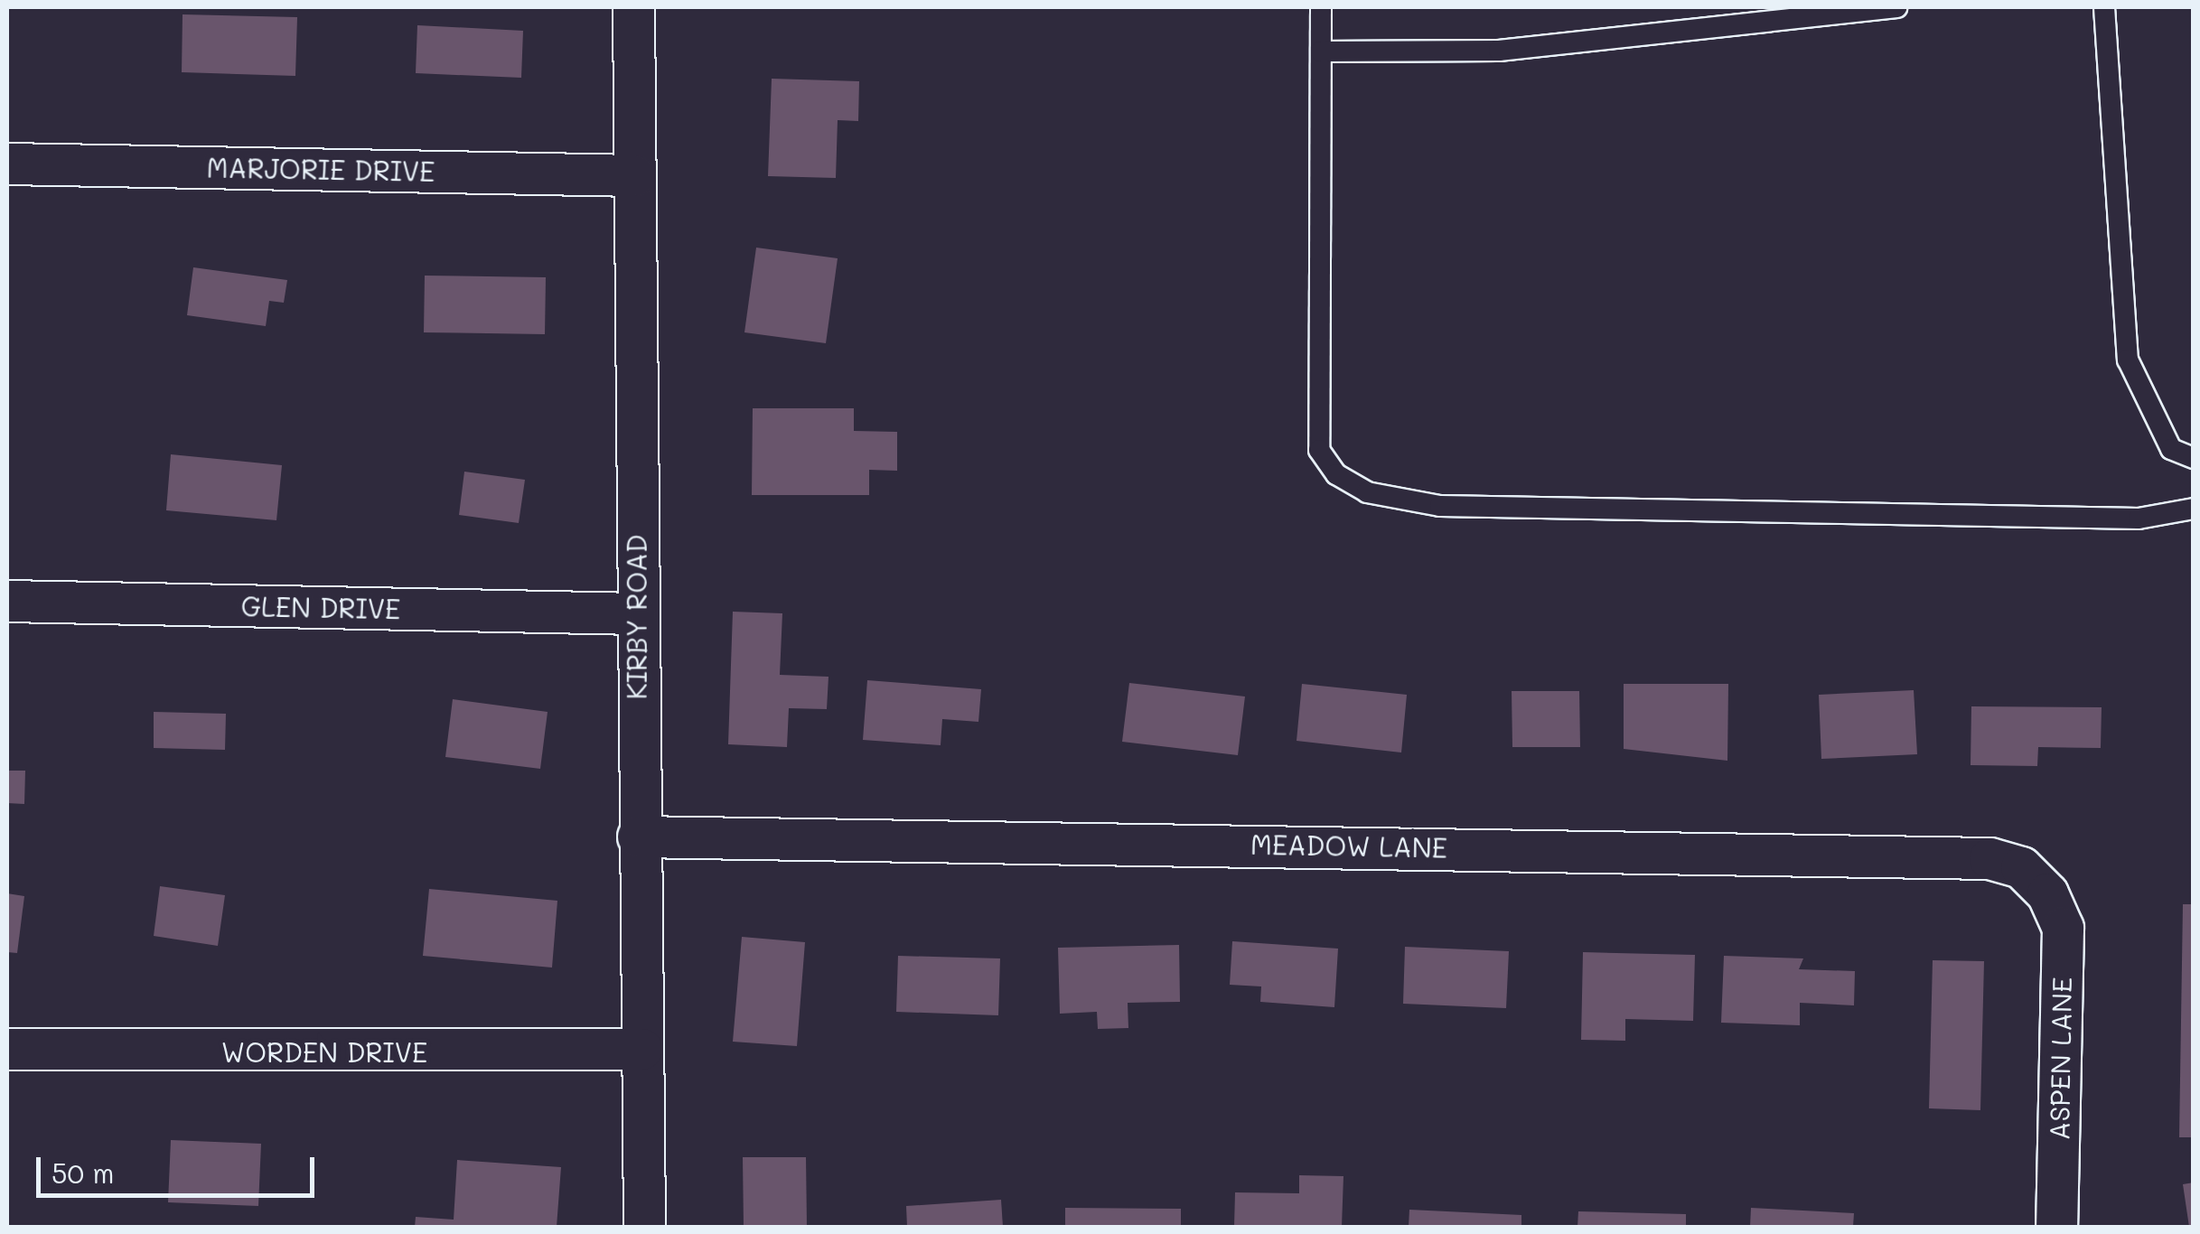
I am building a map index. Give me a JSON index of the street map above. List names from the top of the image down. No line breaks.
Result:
{"streets":{"street":["MARJORIE DRIVE","GLEN DRIVE","KIRBY ROAD","MEADOW LANE","WORDEN DRIVE","ASPEN LANE"]},"crossings":[["MARJORIE DRIVE","KIRBY ROAD"],["GLEN DRIVE","KIRBY ROAD"],["KIRBY ROAD","MEADOW LANE"],["KIRBY ROAD","WORDEN DRIVE"],["MEADOW LANE","ASPEN LANE"]],"scale_bar":"50 m"}
